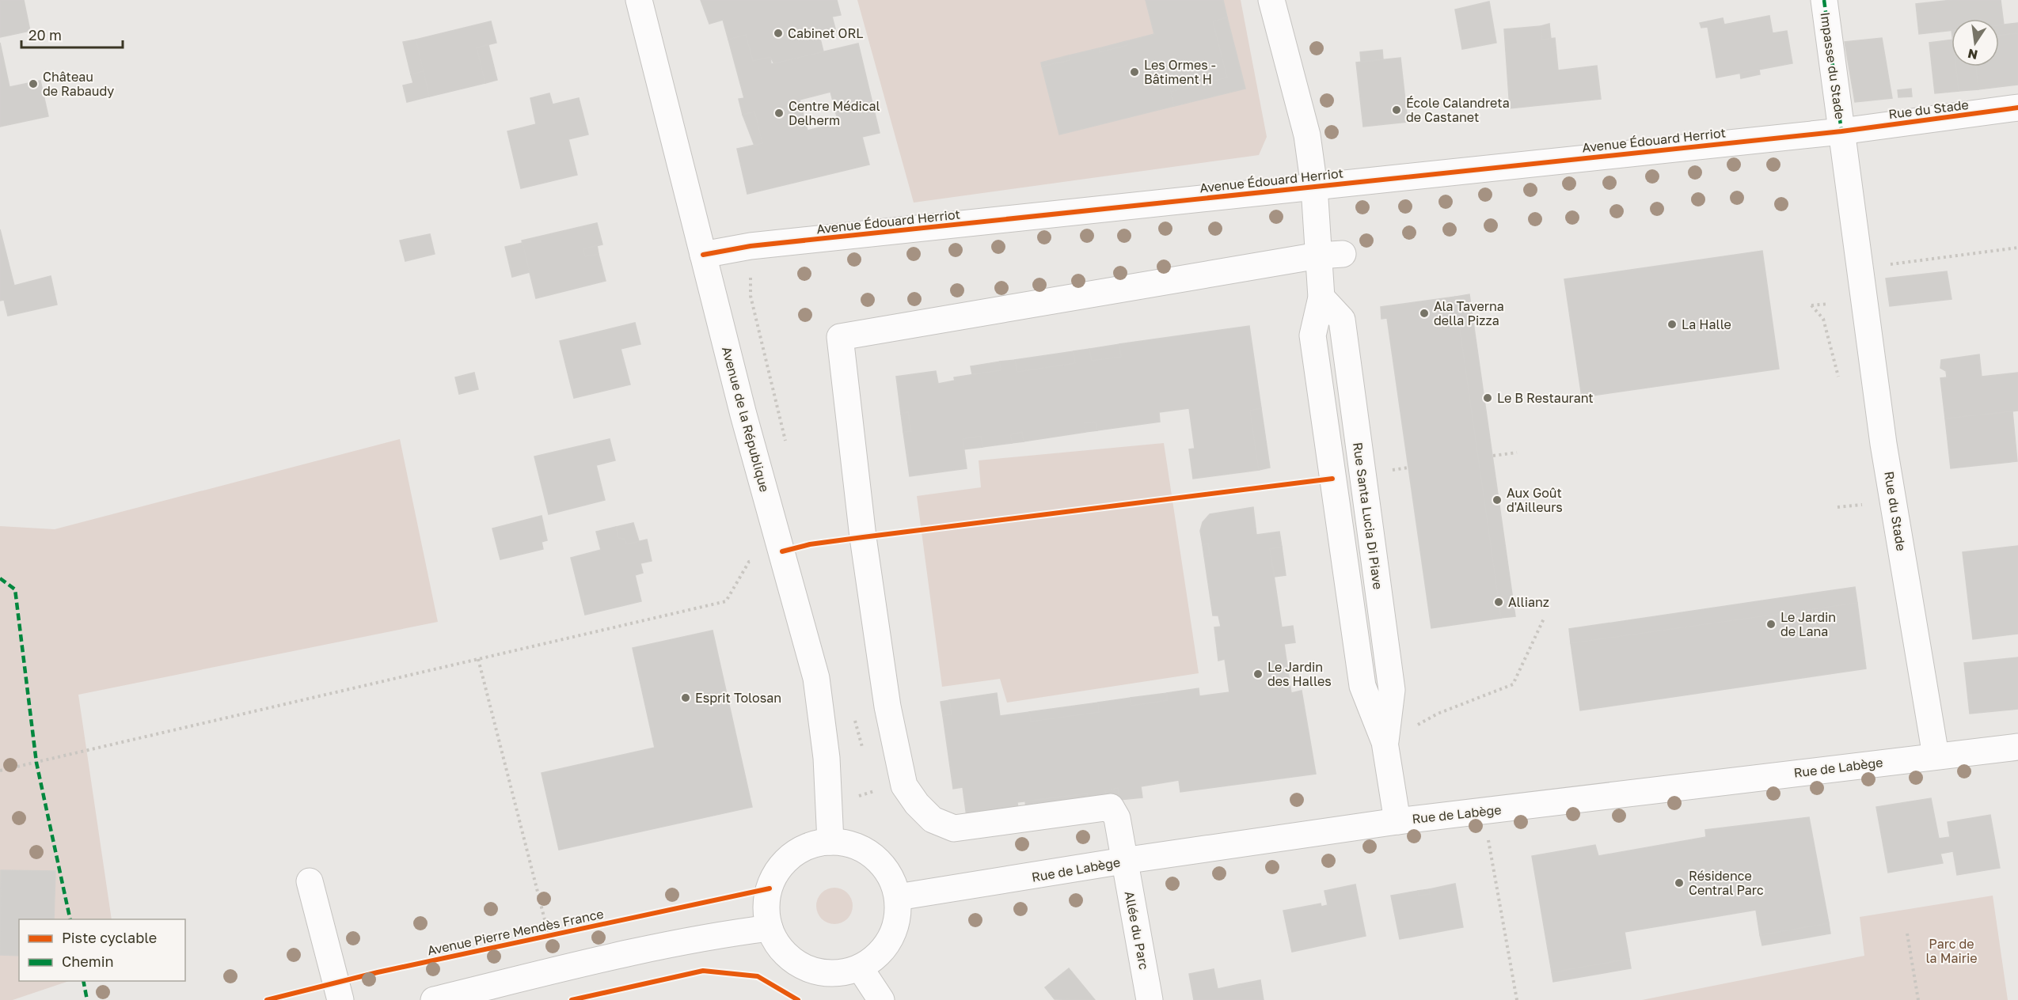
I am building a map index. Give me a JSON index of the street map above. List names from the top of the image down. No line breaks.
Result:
{"streets":{"street":["Impasse du Stade","Rue du Stade","Avenue Édouard Herriot","Avenue de la République","Rue Santa Lucia Di Piave","Rue de Labège","Allée du Parc"],"cycle path":["Avenue Pierre Mendès France"]},"crossings":[["Impasse du Stade","Rue du Stade"],["Impasse du Stade","Avenue Édouard Herriot"],["Rue du Stade","Avenue Édouard Herriot"],["Rue du Stade","Rue de Labège"],["Avenue Édouard Herriot","Avenue de la République"],["Avenue Édouard Herriot","Rue Santa Lucia Di Piave"],["Avenue de la République","Rue de Labège"],["Rue Santa Lucia Di Piave","Rue de Labège"],["Rue de Labège","Allée du Parc"]],"parks":["Parc de la Mairie"],"places":["Cabinet ORL","Les Ormes - Bâtiment H","Château de Rabaudy","École Calandreta de Castanet","Centre Médical Delherm","Ala Taverna della Pizza","La Halle","Le B Restaurant","Aux Goût d'Ailleurs","Allianz","Le Jardin de Lana","Le Jardin des Halles","Esprit Tolosan","Résidence Central Parc"],"legend":["Piste cyclable","Chemin"],"scale_bar":"20 m","north":"bottom"}
